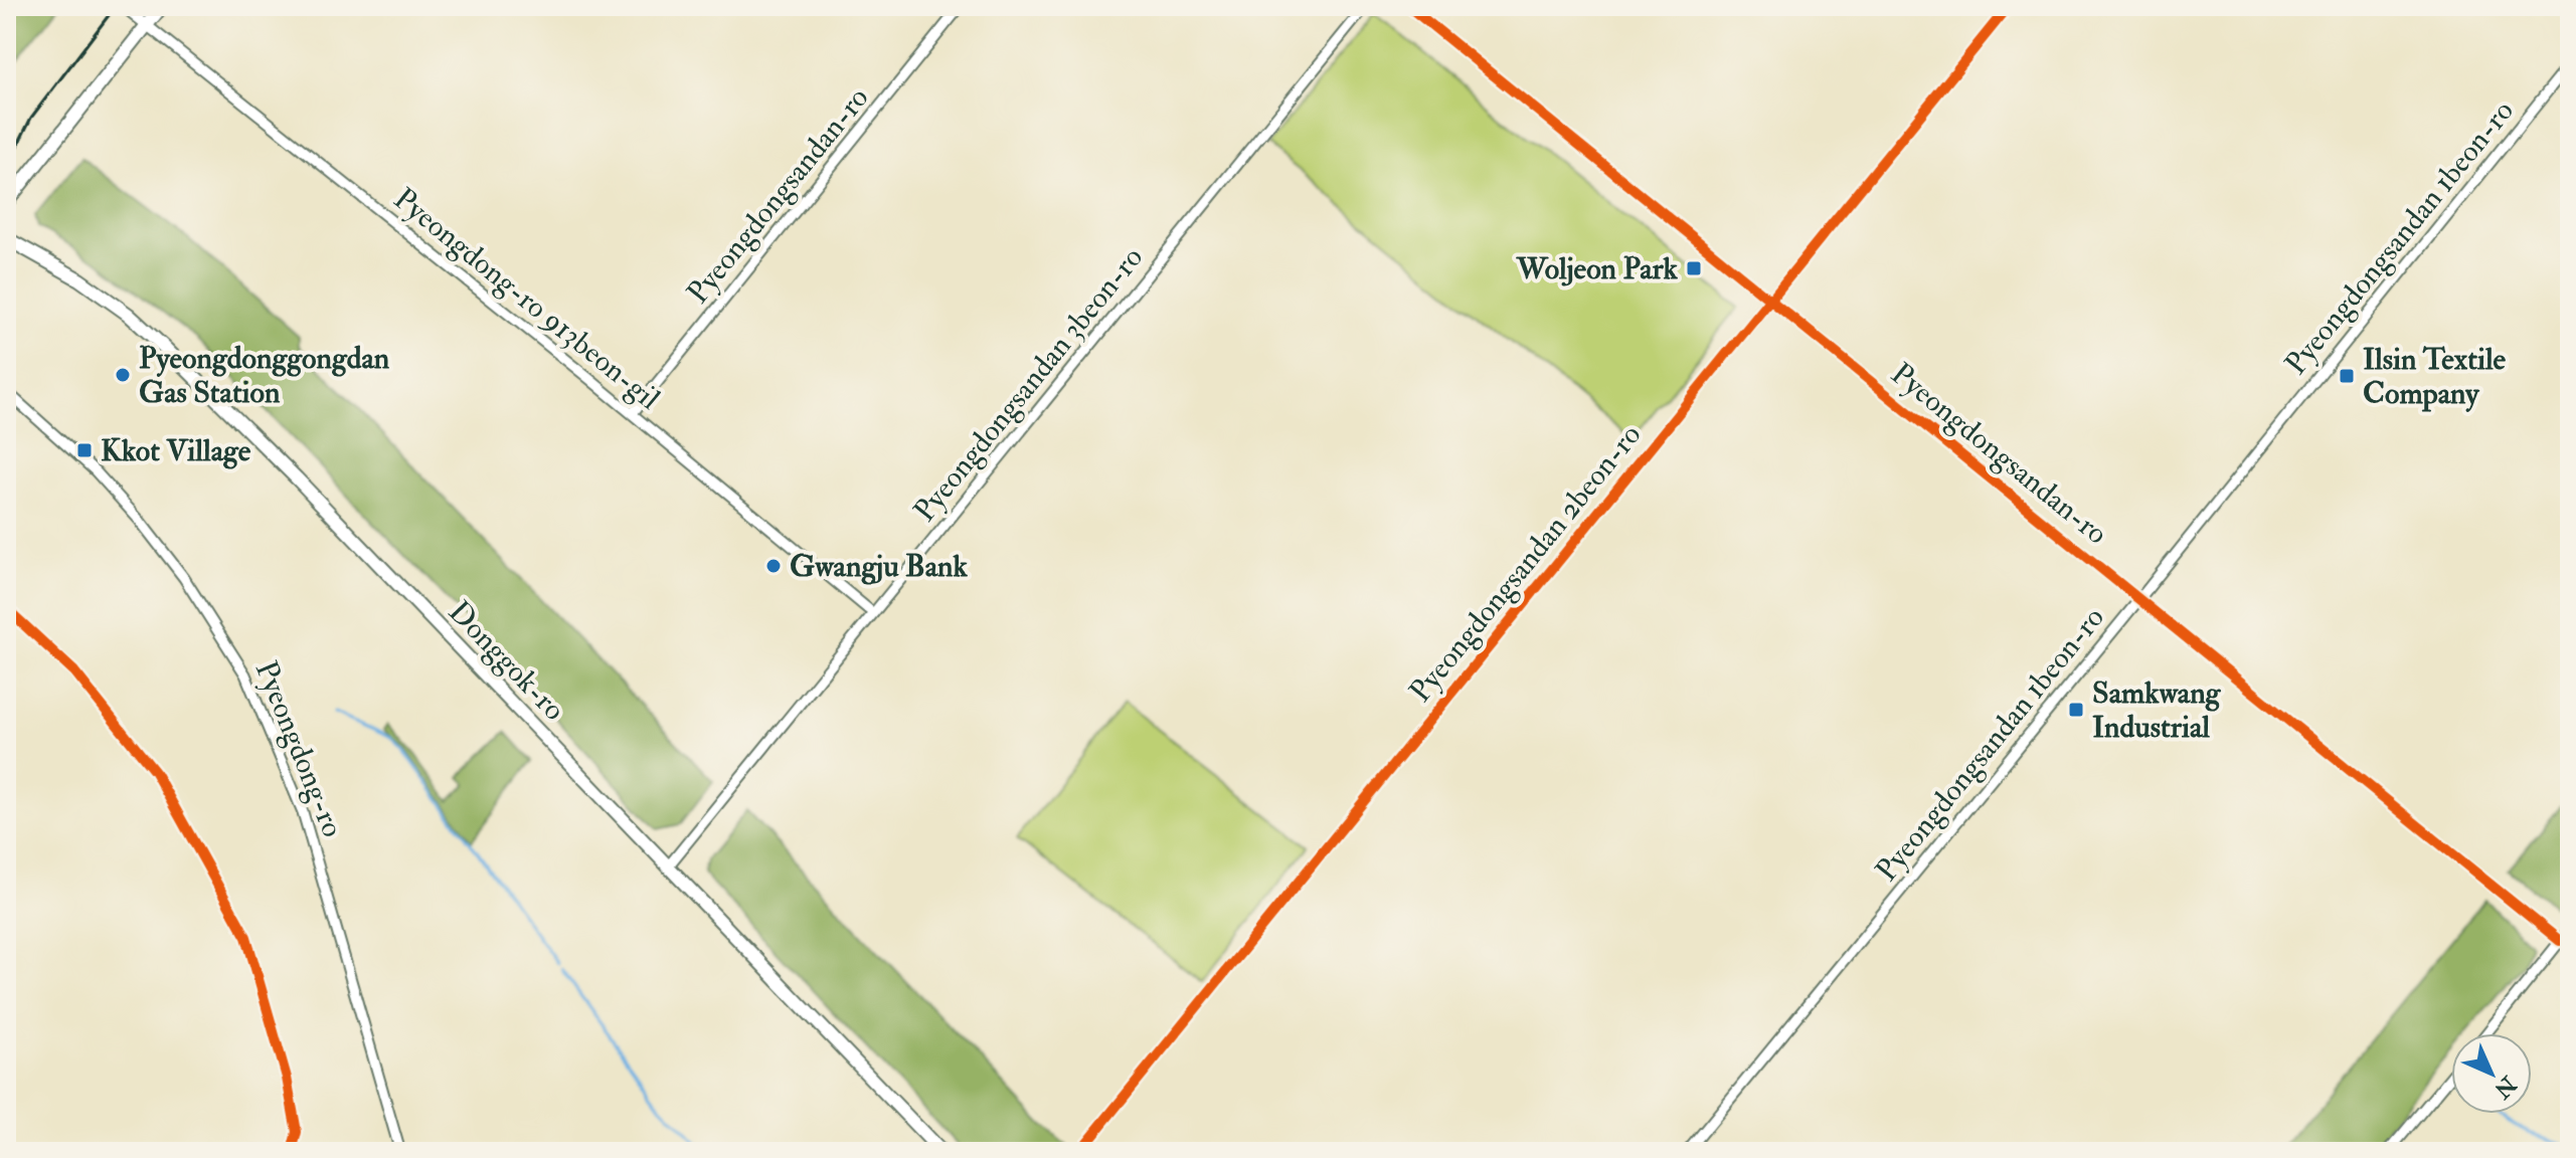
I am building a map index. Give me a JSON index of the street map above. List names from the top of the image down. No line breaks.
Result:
{"streets":{"main road":["Donggok-ro"],"street":["Pyeongdongsandan-ro","Pyeongdongsandan 1beon-ro","Pyeongdong-ro 913beon-gil","Pyeongdongsandan 3beon-ro","Pyeongdongsandan 2beon-ro","Pyeongdong-ro"]},"crossings":[["Pyeongdongsandan-ro","Pyeongdongsandan 1beon-ro"],["Pyeongdongsandan-ro","Pyeongdong-ro 913beon-gil"],["Pyeongdongsandan-ro","Pyeongdongsandan 2beon-ro"],["Pyeongdong-ro 913beon-gil","Pyeongdongsandan 3beon-ro"],["Pyeongdongsandan 3beon-ro","Donggok-ro"]],"places":{"transit":["Woljeon Park","Ilsin Textile Company","Kkot Village","Samkwang Industrial"],"other":["Pyeongdonggongdan Gas Station","Gwangju Bank"]},"north":"bottom right"}
